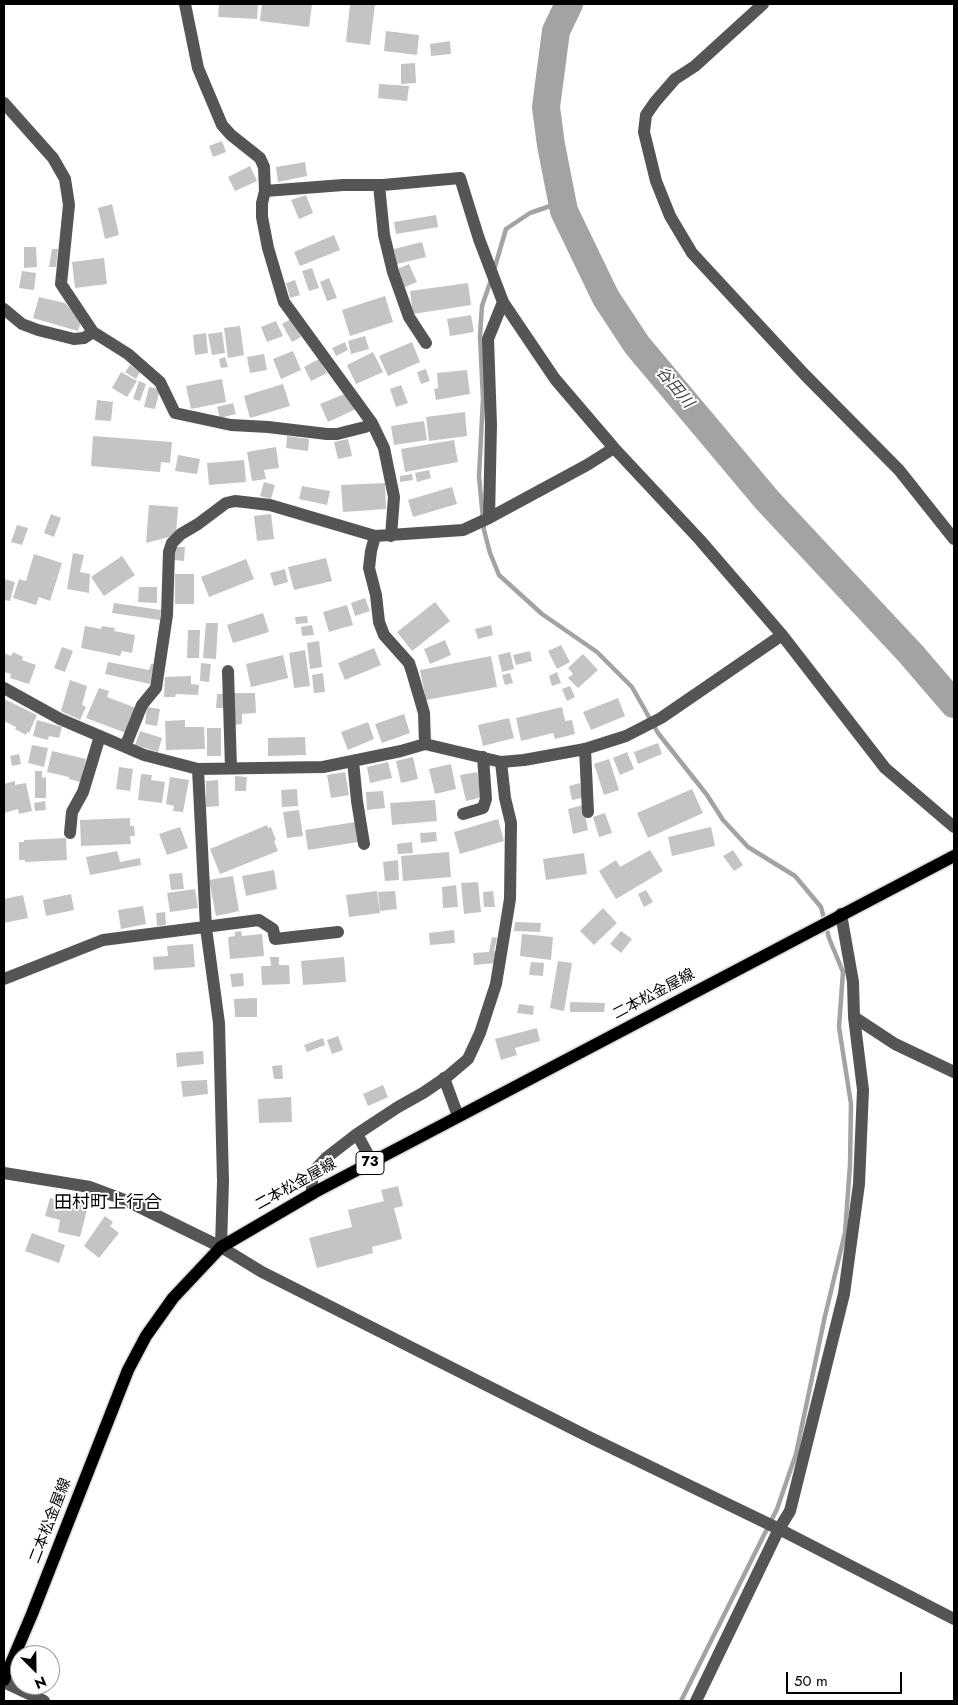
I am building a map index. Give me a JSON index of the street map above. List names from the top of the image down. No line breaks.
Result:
{"streets":{"main road":["二本松金屋線","73"]},"districts":["田村町上行合"],"water":["谷田川"],"scale_bar":"50 m","north":"bottom right"}
